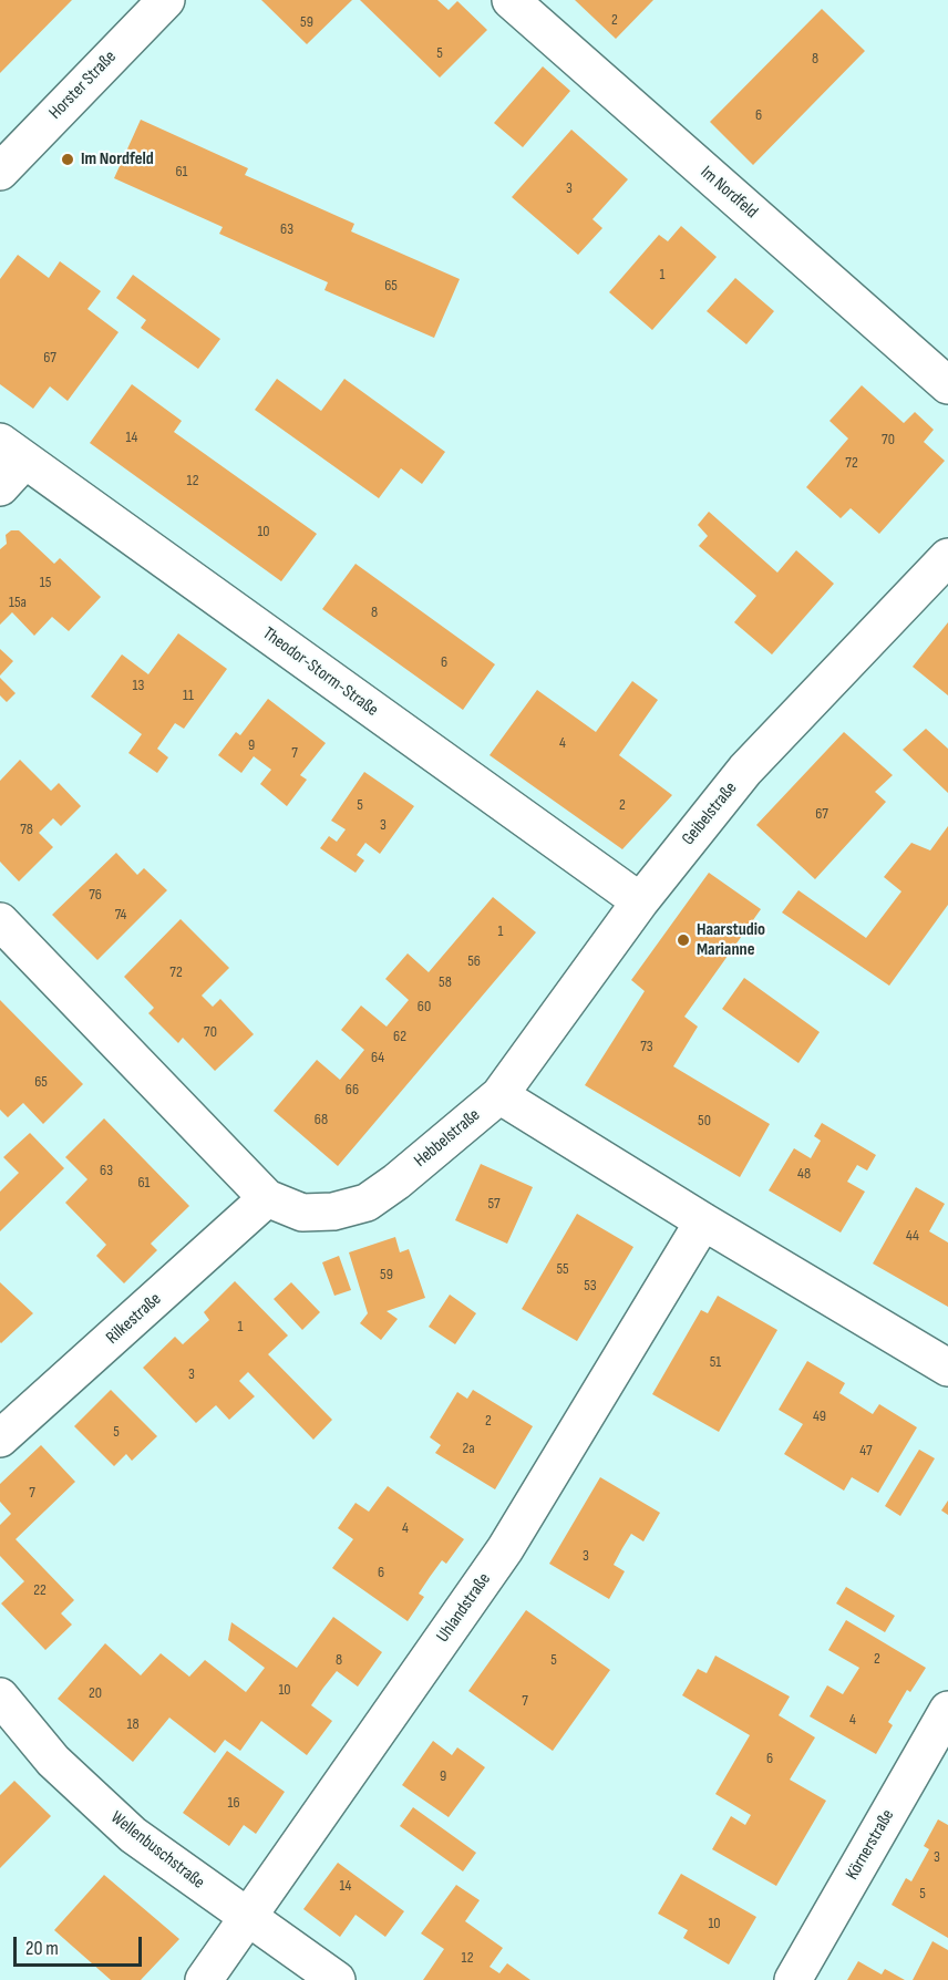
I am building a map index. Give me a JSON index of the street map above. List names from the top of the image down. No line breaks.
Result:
{"streets":{"street":["Horster Straße","Im Nordfeld","Theodor-Storm-Straße","Geibelstraße","Hebbelstraße","Rilkestraße","Uhlandstraße","Körnerstraße","Wellenbuschstraße"]},"crossings":[["Theodor-Storm-Straße","Geibelstraße"],["Geibelstraße","Hebbelstraße"],["Hebbelstraße","Rilkestraße"],["Uhlandstraße","Wellenbuschstraße"]],"places":["Im Nordfeld","Haarstudio Marianne"],"house_numbers":["2","59","5","8","6","61","3","63","1","65","67","14","70","72","12","10","15","15a","8","6","13","11","4","9","7","5","2","67","3","78","76","74","1","56","72","58","60","70","62","73","64","65","66","68","50","63","48","61","57","44","55","59","53","1","51","3","49","2","5","2a","47","7","4","3","6","22","2","8","5","10","20","7","4","18","6","9","16","3","14","5","10","12"],"scale_bar":"20 m"}
